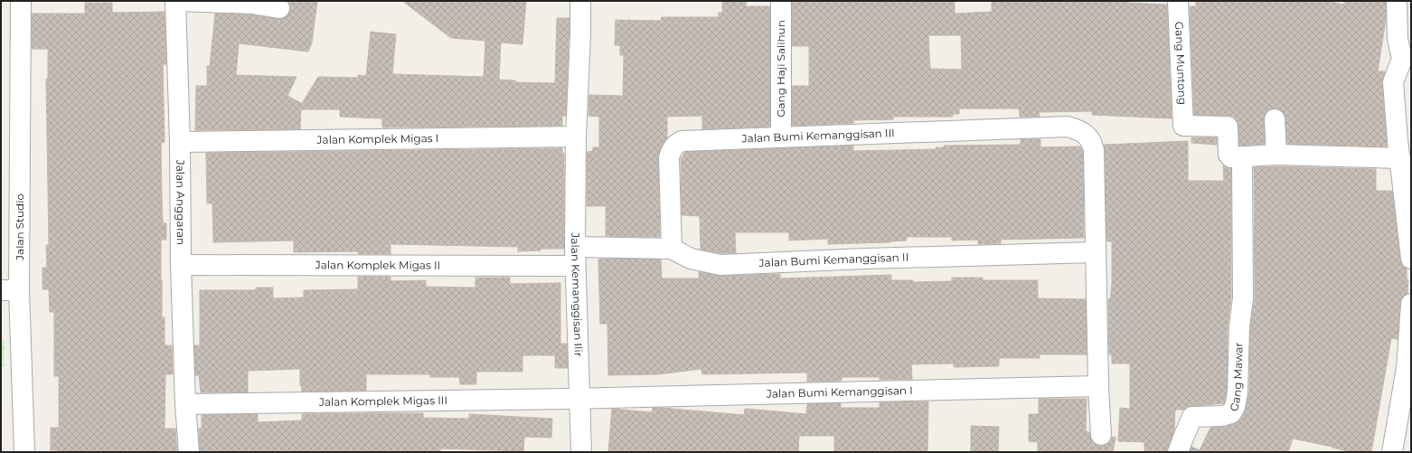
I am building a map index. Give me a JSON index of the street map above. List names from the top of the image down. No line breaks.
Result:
{"streets":{"street":["Gang Muntong","Gang Haji Salihun","Jalan Bumi Kemanggisan III","Jalan Komplek Migas I","Jalan Anggaran","Jalan Studio","Jalan Bumi Kemanggisan II","Jalan Komplek Migas II","Jalan Kemanggisan Ilir","Gang Mawar","Jalan Bumi Kemanggisan I","Jalan Komplek Migas III"]},"crossings":[["Gang Muntong","Gang Mawar"],["Gang Haji Salihun","Jalan Bumi Kemanggisan III"],["Jalan Bumi Kemanggisan III","Jalan Bumi Kemanggisan II"],["Jalan Komplek Migas I","Jalan Anggaran"],["Jalan Komplek Migas I","Jalan Kemanggisan Ilir"],["Jalan Anggaran","Jalan Komplek Migas II"],["Jalan Anggaran","Jalan Komplek Migas III"],["Jalan Bumi Kemanggisan II","Jalan Kemanggisan Ilir"],["Jalan Komplek Migas II","Jalan Kemanggisan Ilir"],["Jalan Kemanggisan Ilir","Jalan Bumi Kemanggisan I"],["Jalan Kemanggisan Ilir","Jalan Komplek Migas III"],["Jalan Bumi Kemanggisan I","Jalan Komplek Migas III"]]}
